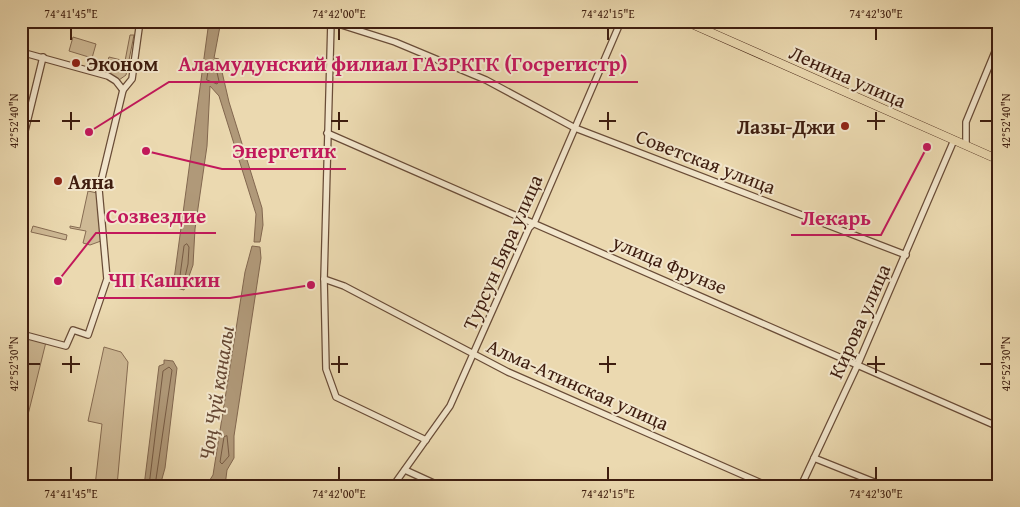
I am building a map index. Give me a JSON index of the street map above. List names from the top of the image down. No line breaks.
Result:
{"streets":{"main road":["Ленина улица"],"street":["Советская улица","Турсун Бяра улица","улица Фрунзе","Кирова улица","Алма-Атинская улица"]},"crossings":[["Ленина улица","Кирова улица"],["Советская улица","Турсун Бяра улица"],["Советская улица","Кирова улица"],["Турсун Бяра улица","улица Фрунзе"],["Турсун Бяра улица","Алма-Атинская улица"],["улица Фрунзе","Кирова улица"]],"water":["Чоң Чүй каналы"],"places":["Эконом","Лазы-Джи","Аламудунский филиал ГАЗРКГК (Госрегистр)","Лекарь","Энергетик","Аяна","Созвездие","ЧП Кашкин"],"coordinates":["74°41'45\"E","74°42'00\"E","74°42'15\"E","74°42'30\"E","42°52'40\"N","42°52'30\"N"]}
